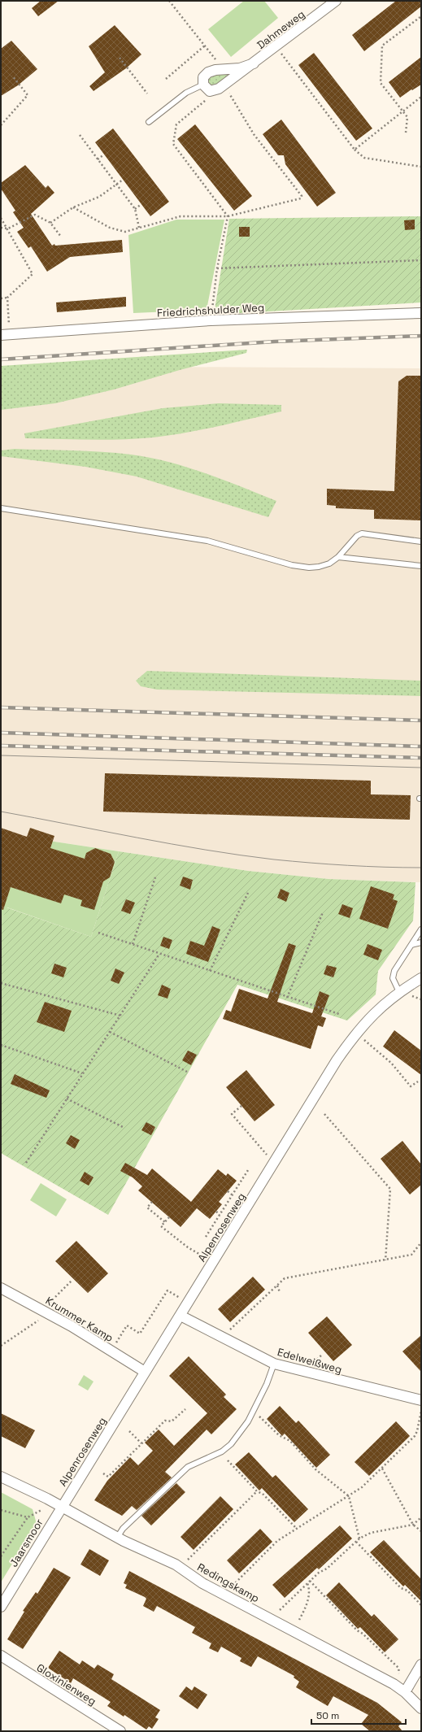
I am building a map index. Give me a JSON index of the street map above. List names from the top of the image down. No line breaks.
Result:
{"streets":{"street":["Dahmeweg","Friedrichshulder Weg","Alpenrosenweg","Krummer Kamp","Edelweißweg","Jaarsmoor","Redingskamp","Gloxinienweg"]},"crossings":[["Alpenrosenweg","Krummer Kamp"],["Alpenrosenweg","Edelweißweg"],["Alpenrosenweg","Jaarsmoor"],["Alpenrosenweg","Redingskamp"],["Jaarsmoor","Redingskamp"]],"scale_bar":"50 m"}
